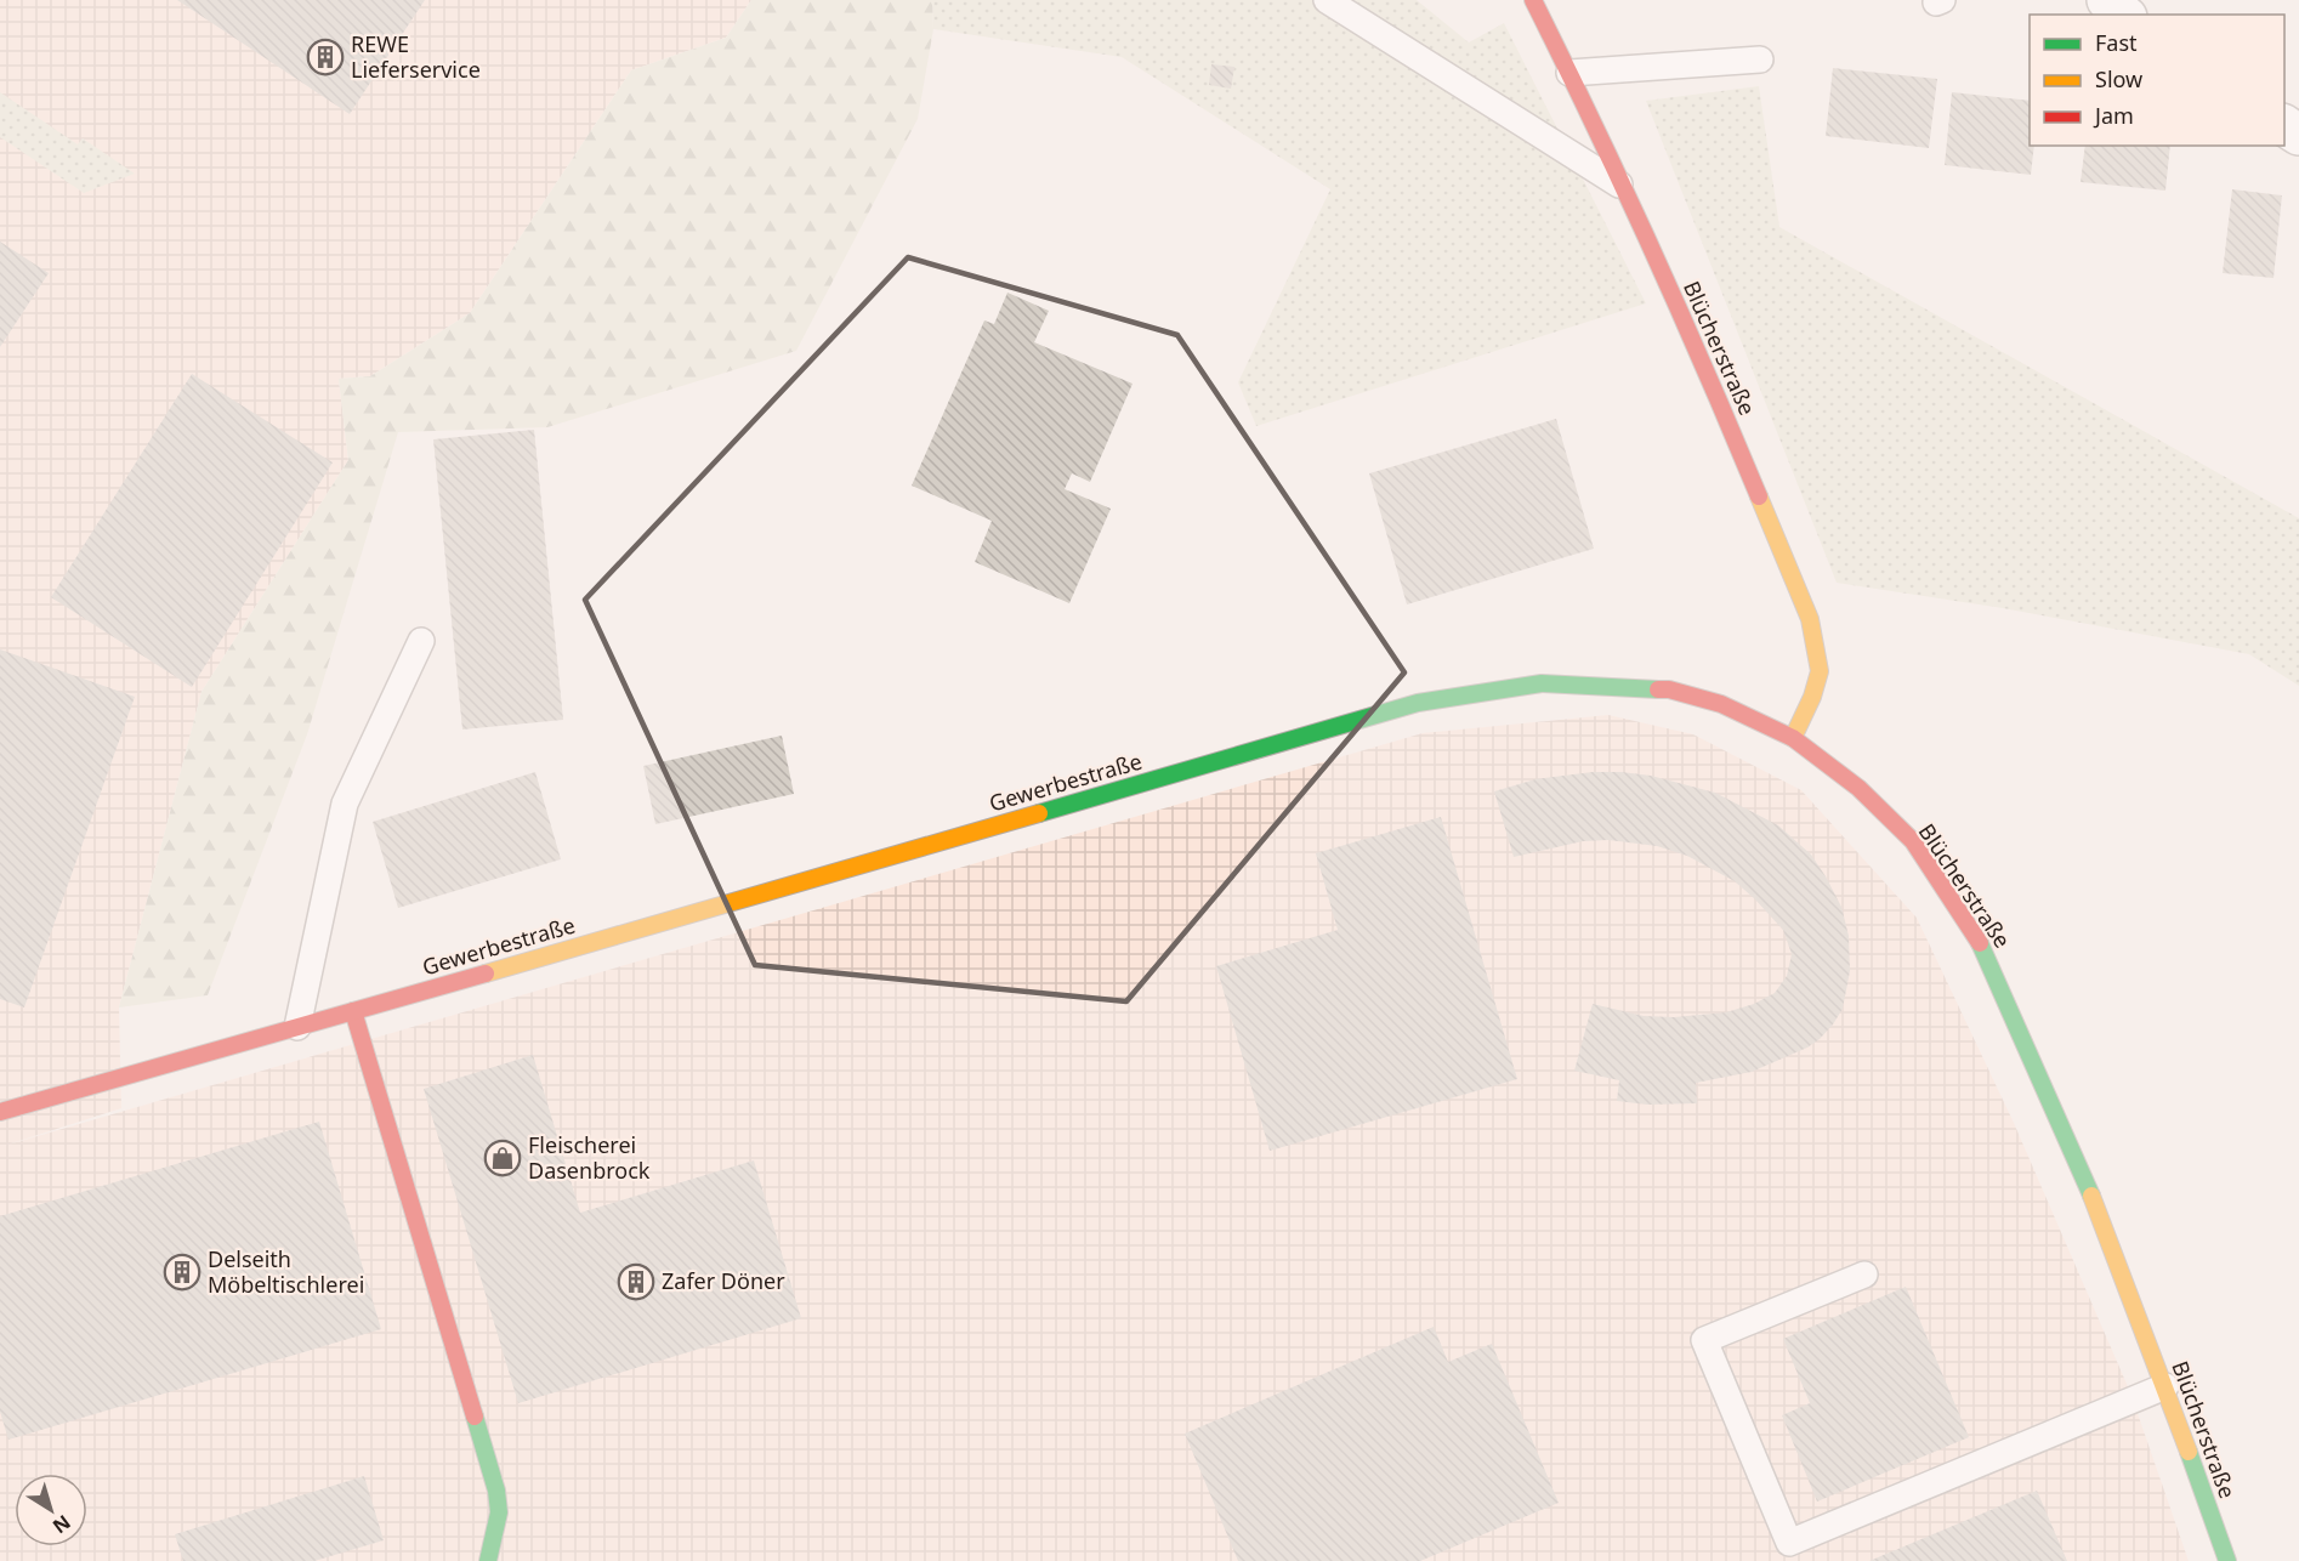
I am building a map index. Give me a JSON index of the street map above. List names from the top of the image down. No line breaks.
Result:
{"streets":{"street":["Blücherstraße","Gewerbestraße"]},"crossings":[["Blücherstraße","Gewerbestraße"]],"places":{"building":["REWE Lieferservice","Delseith Möbeltischlerei","Zafer Döner"],"shop":["Fleischerei Dasenbrock"]},"legend":["Fast","Slow","Jam"],"north":"bottom right"}
